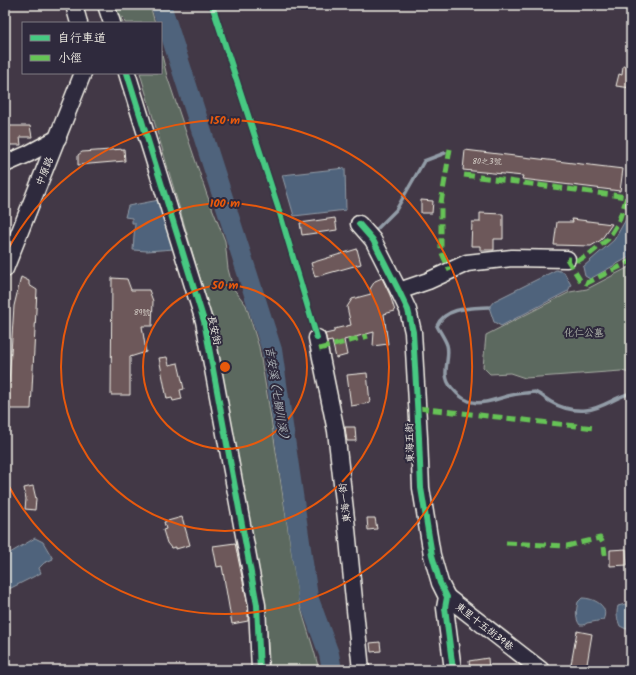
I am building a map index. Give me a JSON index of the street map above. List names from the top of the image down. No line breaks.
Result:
{"streets":{"street":["中原路","長安街","東海五街","東海一街","東里十五街39巷"]},"crossings":[["東海五街","東里十五街39巷"]],"water":["吉安溪 (七腳川溪)"],"parks":["化仁公墓"],"house_numbers":["80之3號","89號"],"legend":["自行車道","小徑"],"rings":["150 m","100 m","50 m"]}
